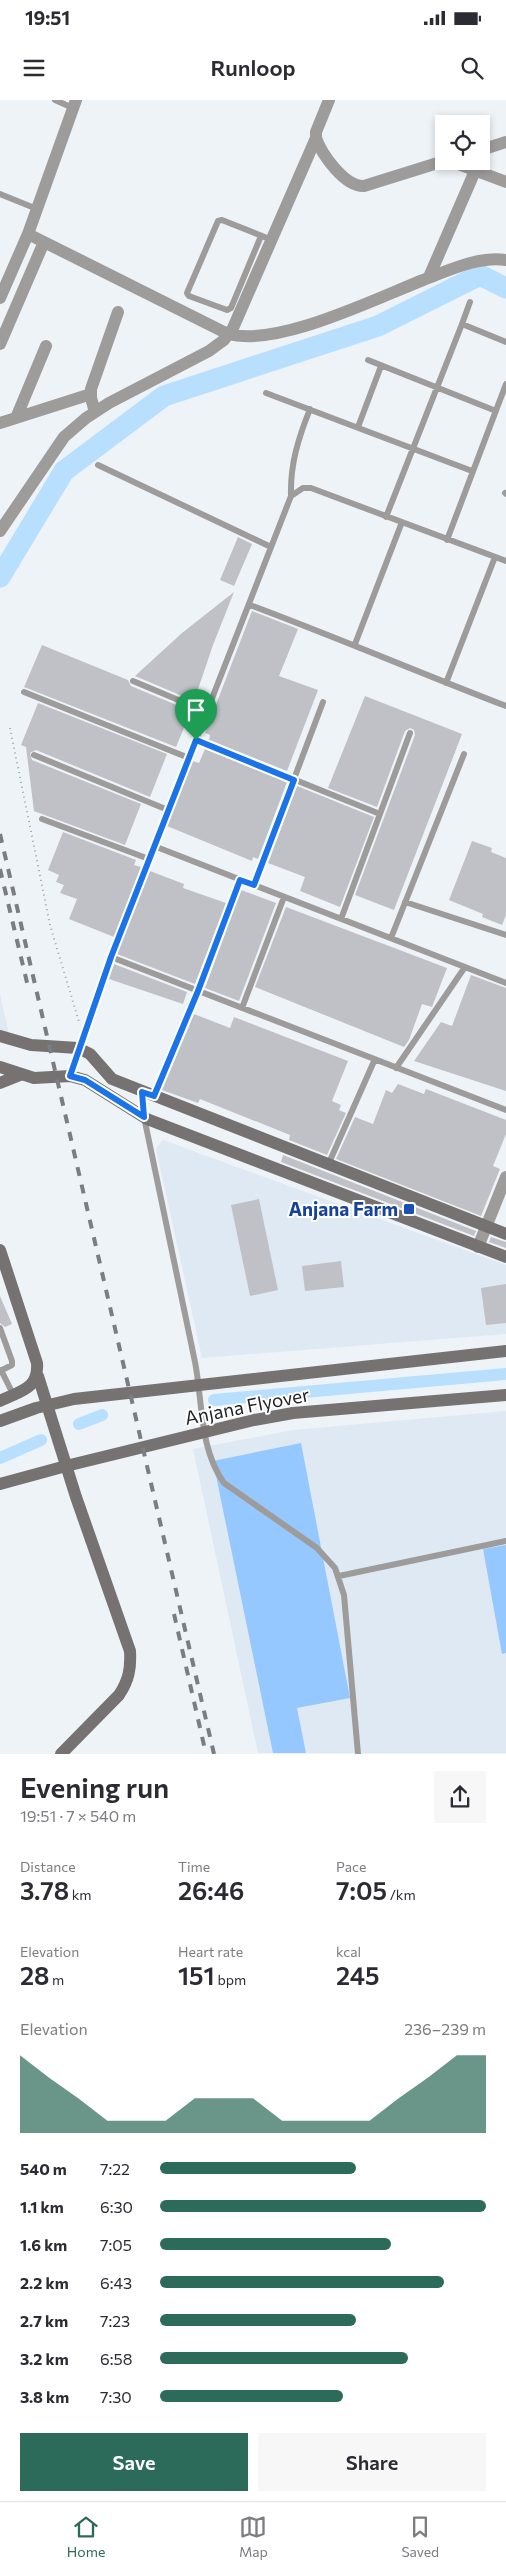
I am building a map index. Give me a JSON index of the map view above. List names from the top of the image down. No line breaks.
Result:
{"streets":{"main road":["Anjana Flyover"]},"places":{"transit":["Anjana Farm"]},"page":{"status":"19:51","header":"Runloop","heading":["Evening run","19:51 · 7 × 540 m"],"stats":[["Distance","3.78 km"],["Time","26:46"],["Pace","7:05 /km"],["Elevation","28 m"],["Heart rate","151 bpm"],["kcal","245"]],"chart":["Elevation","236–239 m"],"list":[{"name":"540 m","note":"7:22"},{"name":"1.1 km","note":"6:30"},{"name":"1.6 km","note":"7:05"},{"name":"2.2 km","note":"6:43"},{"name":"2.7 km","note":"7:23"},{"name":"3.2 km","note":"6:58"},{"name":"3.8 km","note":"7:30"}],"buttons":["Save","Share"],"tabs":["Home","Map","Saved"]}}
